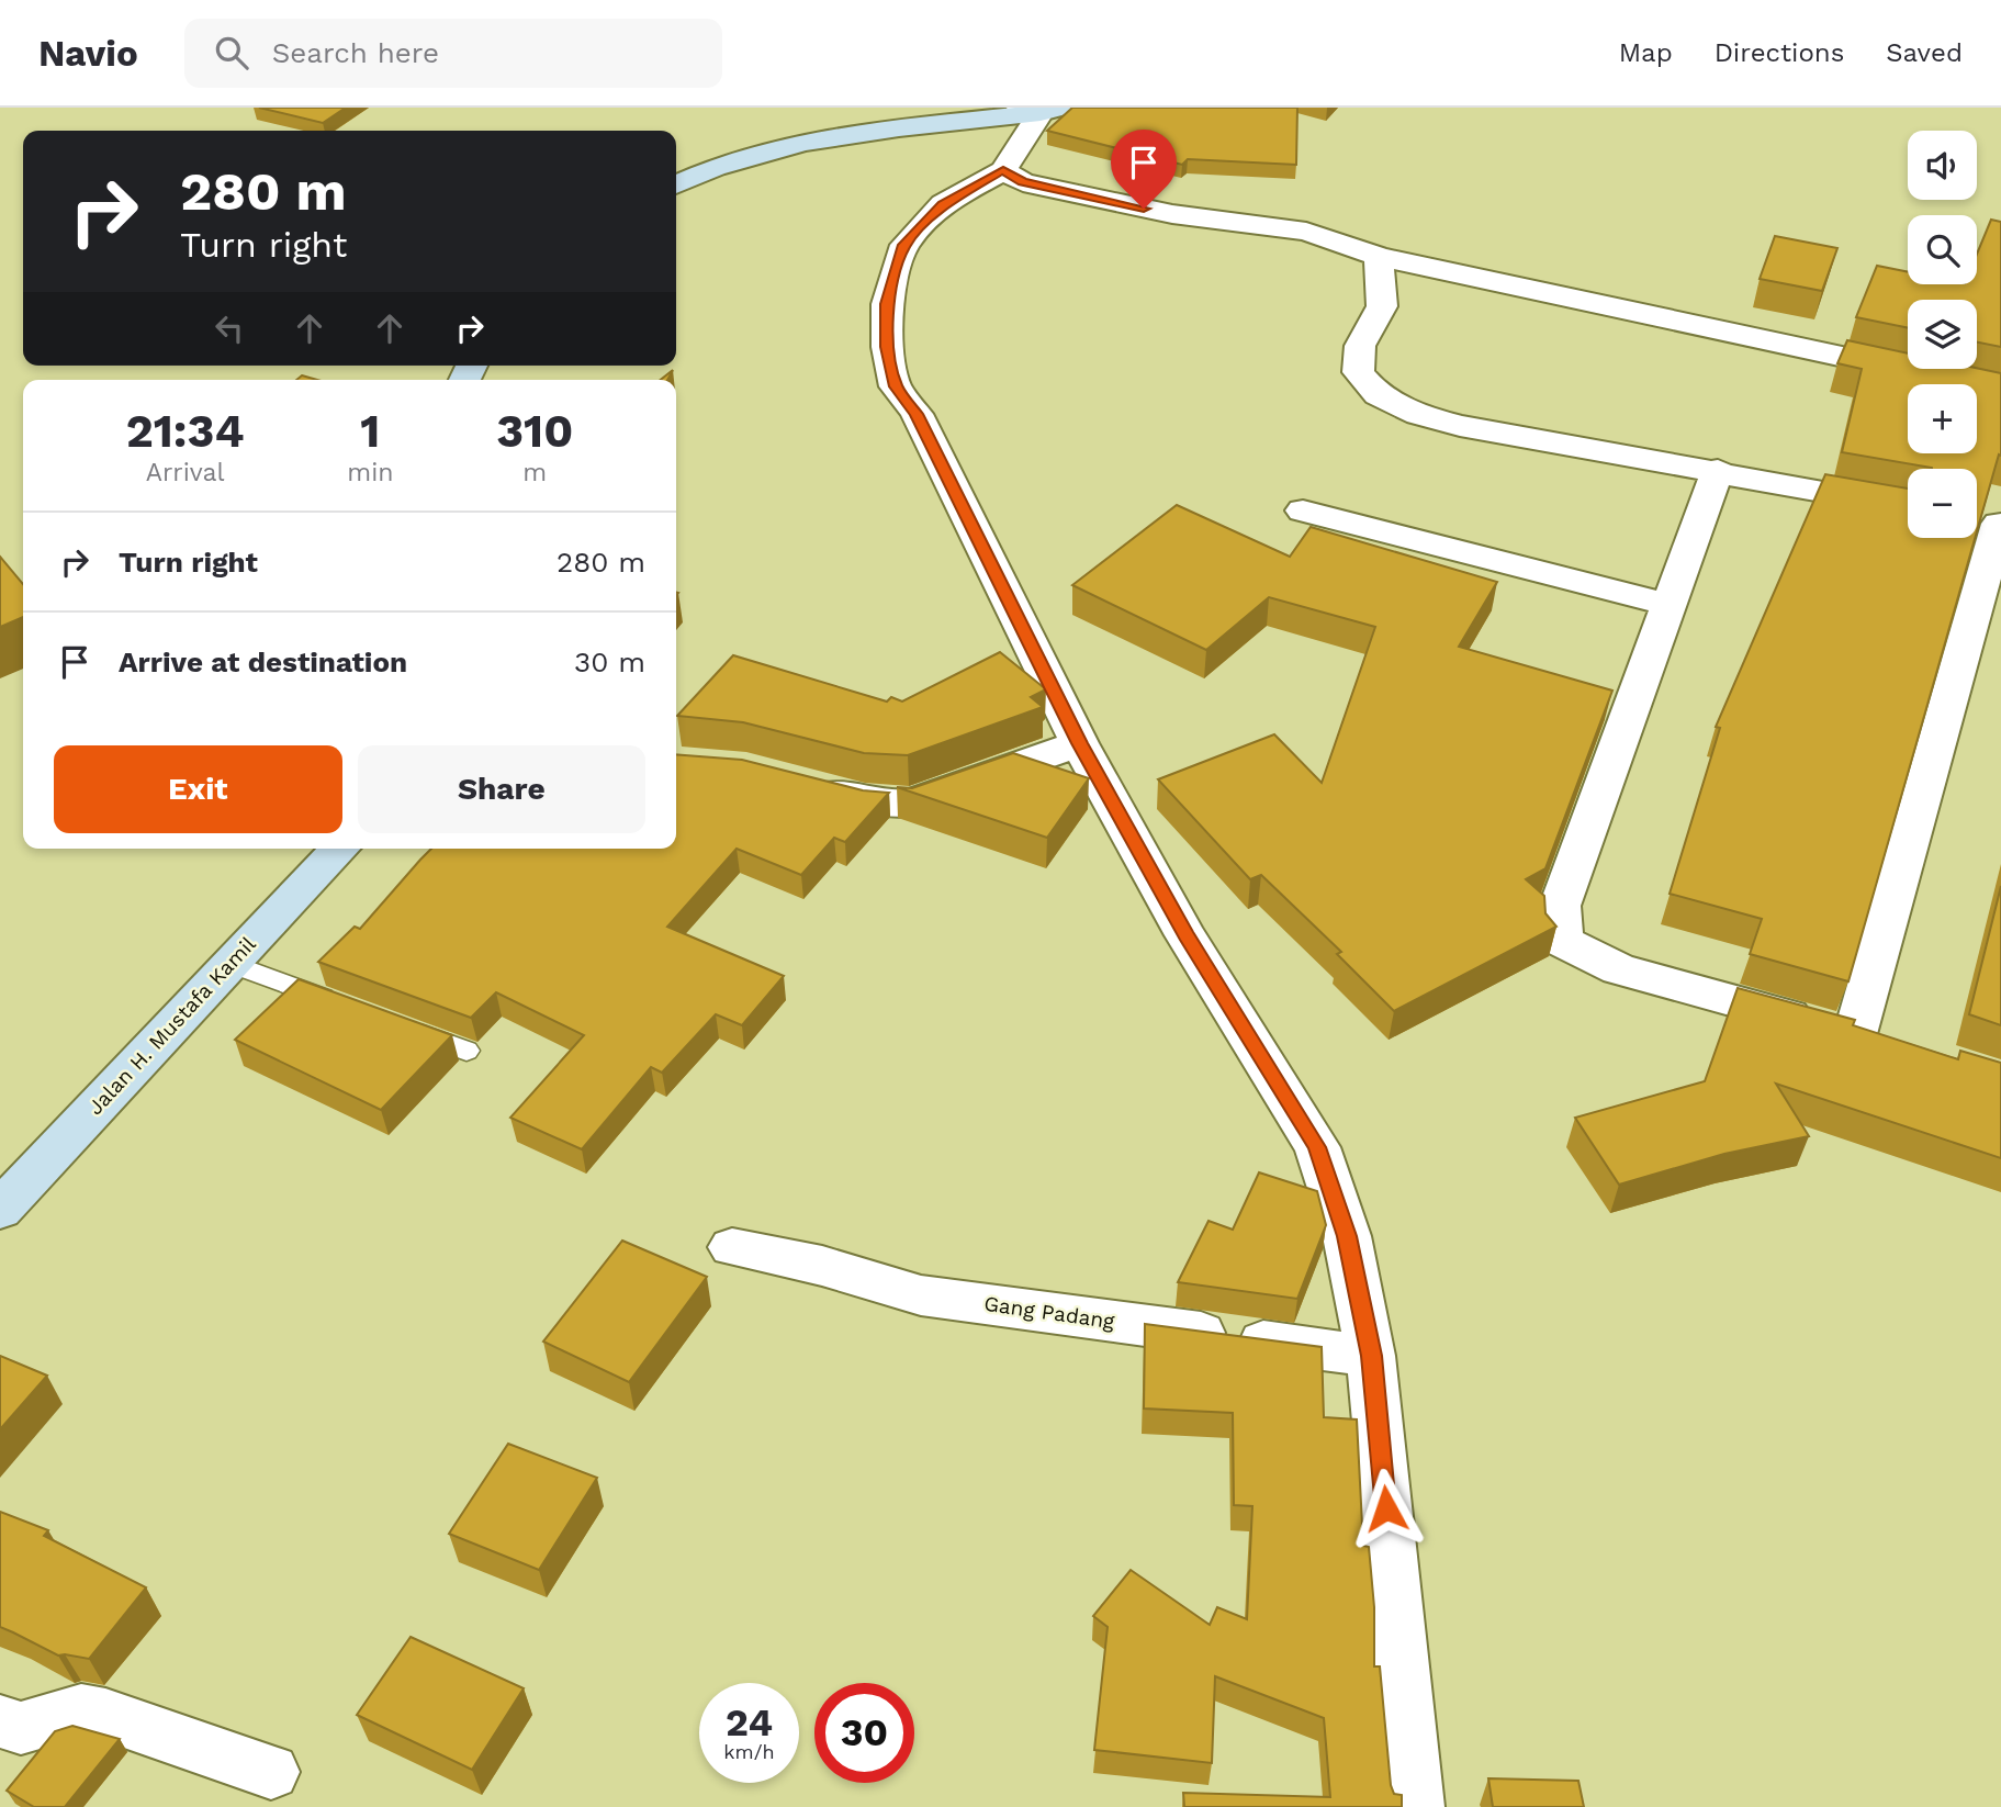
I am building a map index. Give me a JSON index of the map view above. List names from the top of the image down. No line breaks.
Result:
{"streets":{"street":["Jalan H. Mustafa Kamil","Gang Padang"]},"page":{"header":"Navio","search":"Search here","nav":["Map","Directions","Saved"],"map_buttons":["+","−"],"turn":["280 m","Turn right"],"eta":["21:34","Arrival","1","min","310","m"],"list":[{"name":"Turn right","value":"280 m"},{"name":"Arrive at destination","value":"30 m"}],"buttons":["Exit","Share"],"speed":"24 km/h","limit":"30"}}
